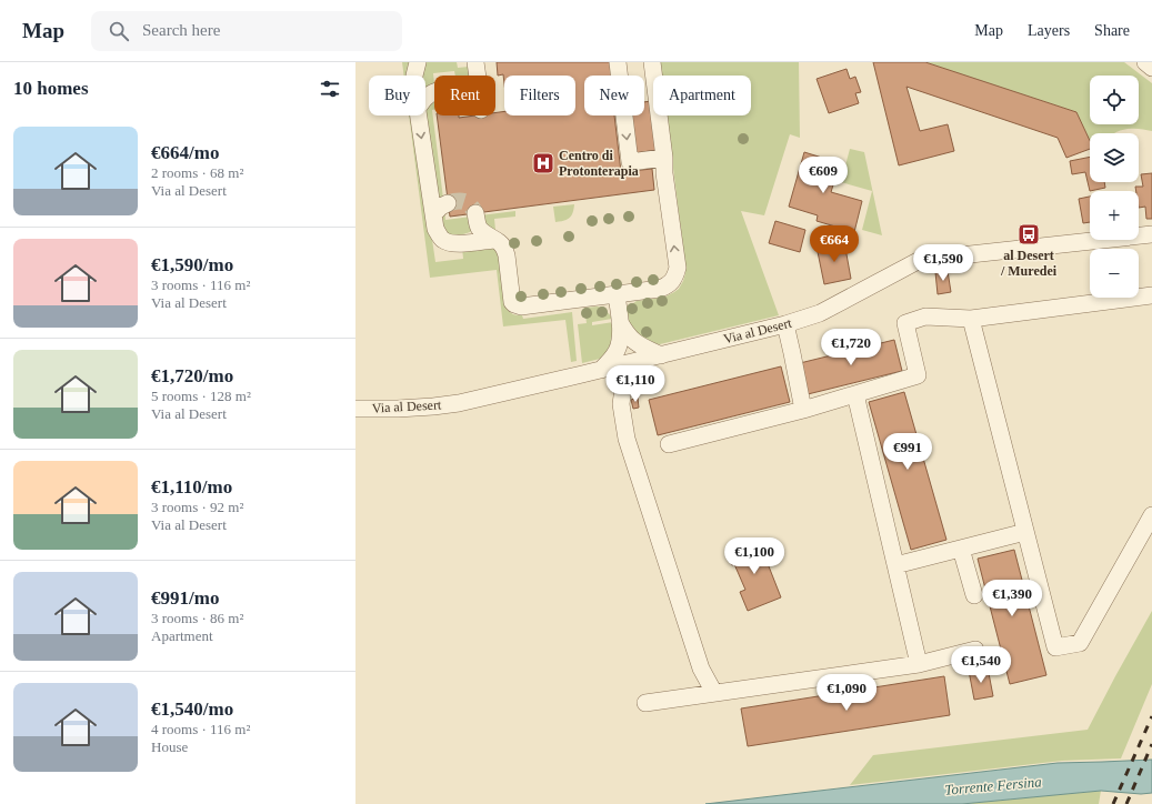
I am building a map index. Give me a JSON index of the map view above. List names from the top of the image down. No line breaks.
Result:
{"streets":{"street":["Via al Desert"]},"water":["Torrente Fersina"],"places":{"hospital":["Centro di Protonterapia"],"bus stop":["al Desert / Muredei"]},"page":{"header":"Map","search":"Search here","nav":["Map","Layers","Share"],"heading":"10 homes","map_buttons":["+","−"],"chip":["Buy","Rent","Filters","New","Apartment"],"list":[{"name":"€664/mo","note":"2 rooms · 68 m² · Via al Desert"},{"name":"€1,590/mo","note":"3 rooms · 116 m² · Via al Desert"},{"name":"€1,720/mo","note":"5 rooms · 128 m² · Via al Desert"},{"name":"€1,110/mo","note":"3 rooms · 92 m² · Via al Desert"},{"name":"€991/mo","note":"3 rooms · 86 m² · Apartment"},{"name":"€1,540/mo","note":"4 rooms · 116 m² · House"}],"price":["€609","€664","€1,590","€1,720","€1,110","€991","€1,100","€1,390","€1,540","€1,090"]}}
